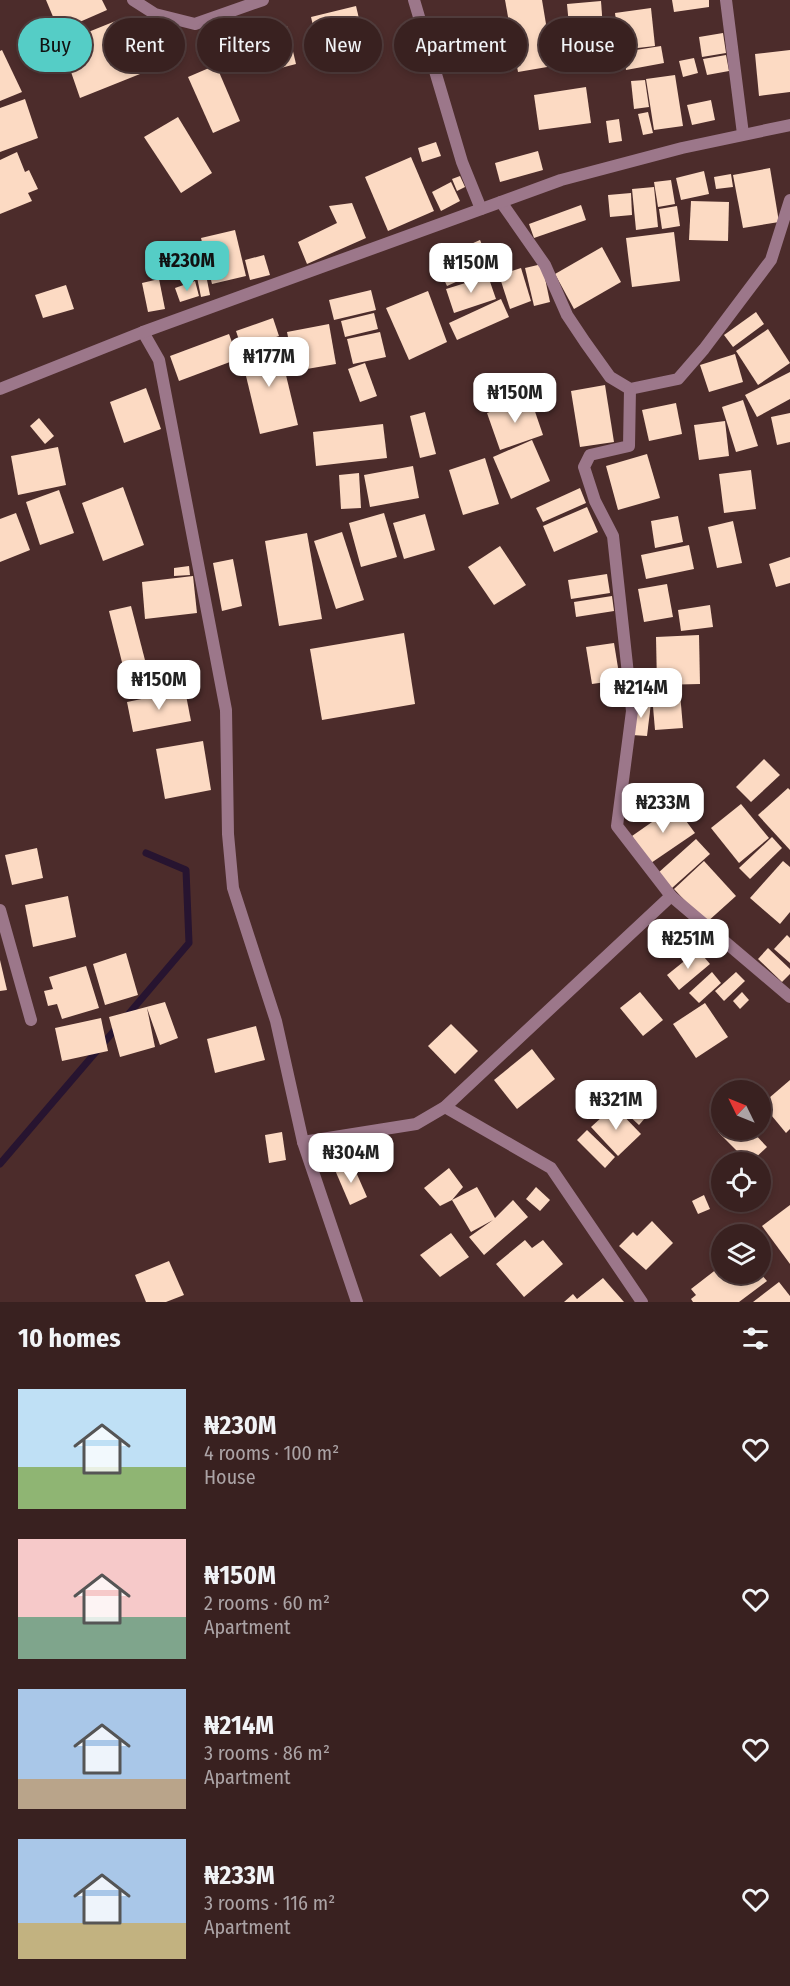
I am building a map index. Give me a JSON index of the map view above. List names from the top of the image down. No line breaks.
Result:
{"north":"top left","page":{"chip":["Buy","Rent","Filters","New","Apartment","House"],"price":["₦230M","₦150M","₦177M","₦150M","₦150M","₦214M","₦233M","₦251M","₦321M","₦304M"],"heading":"10 homes","list":[{"name":"₦230M","note":"4 rooms · 100 m² · House"},{"name":"₦150M","note":"2 rooms · 60 m² · Apartment"},{"name":"₦214M","note":"3 rooms · 86 m² · Apartment"},{"name":"₦233M","note":"3 rooms · 116 m² · Apartment"}]}}
